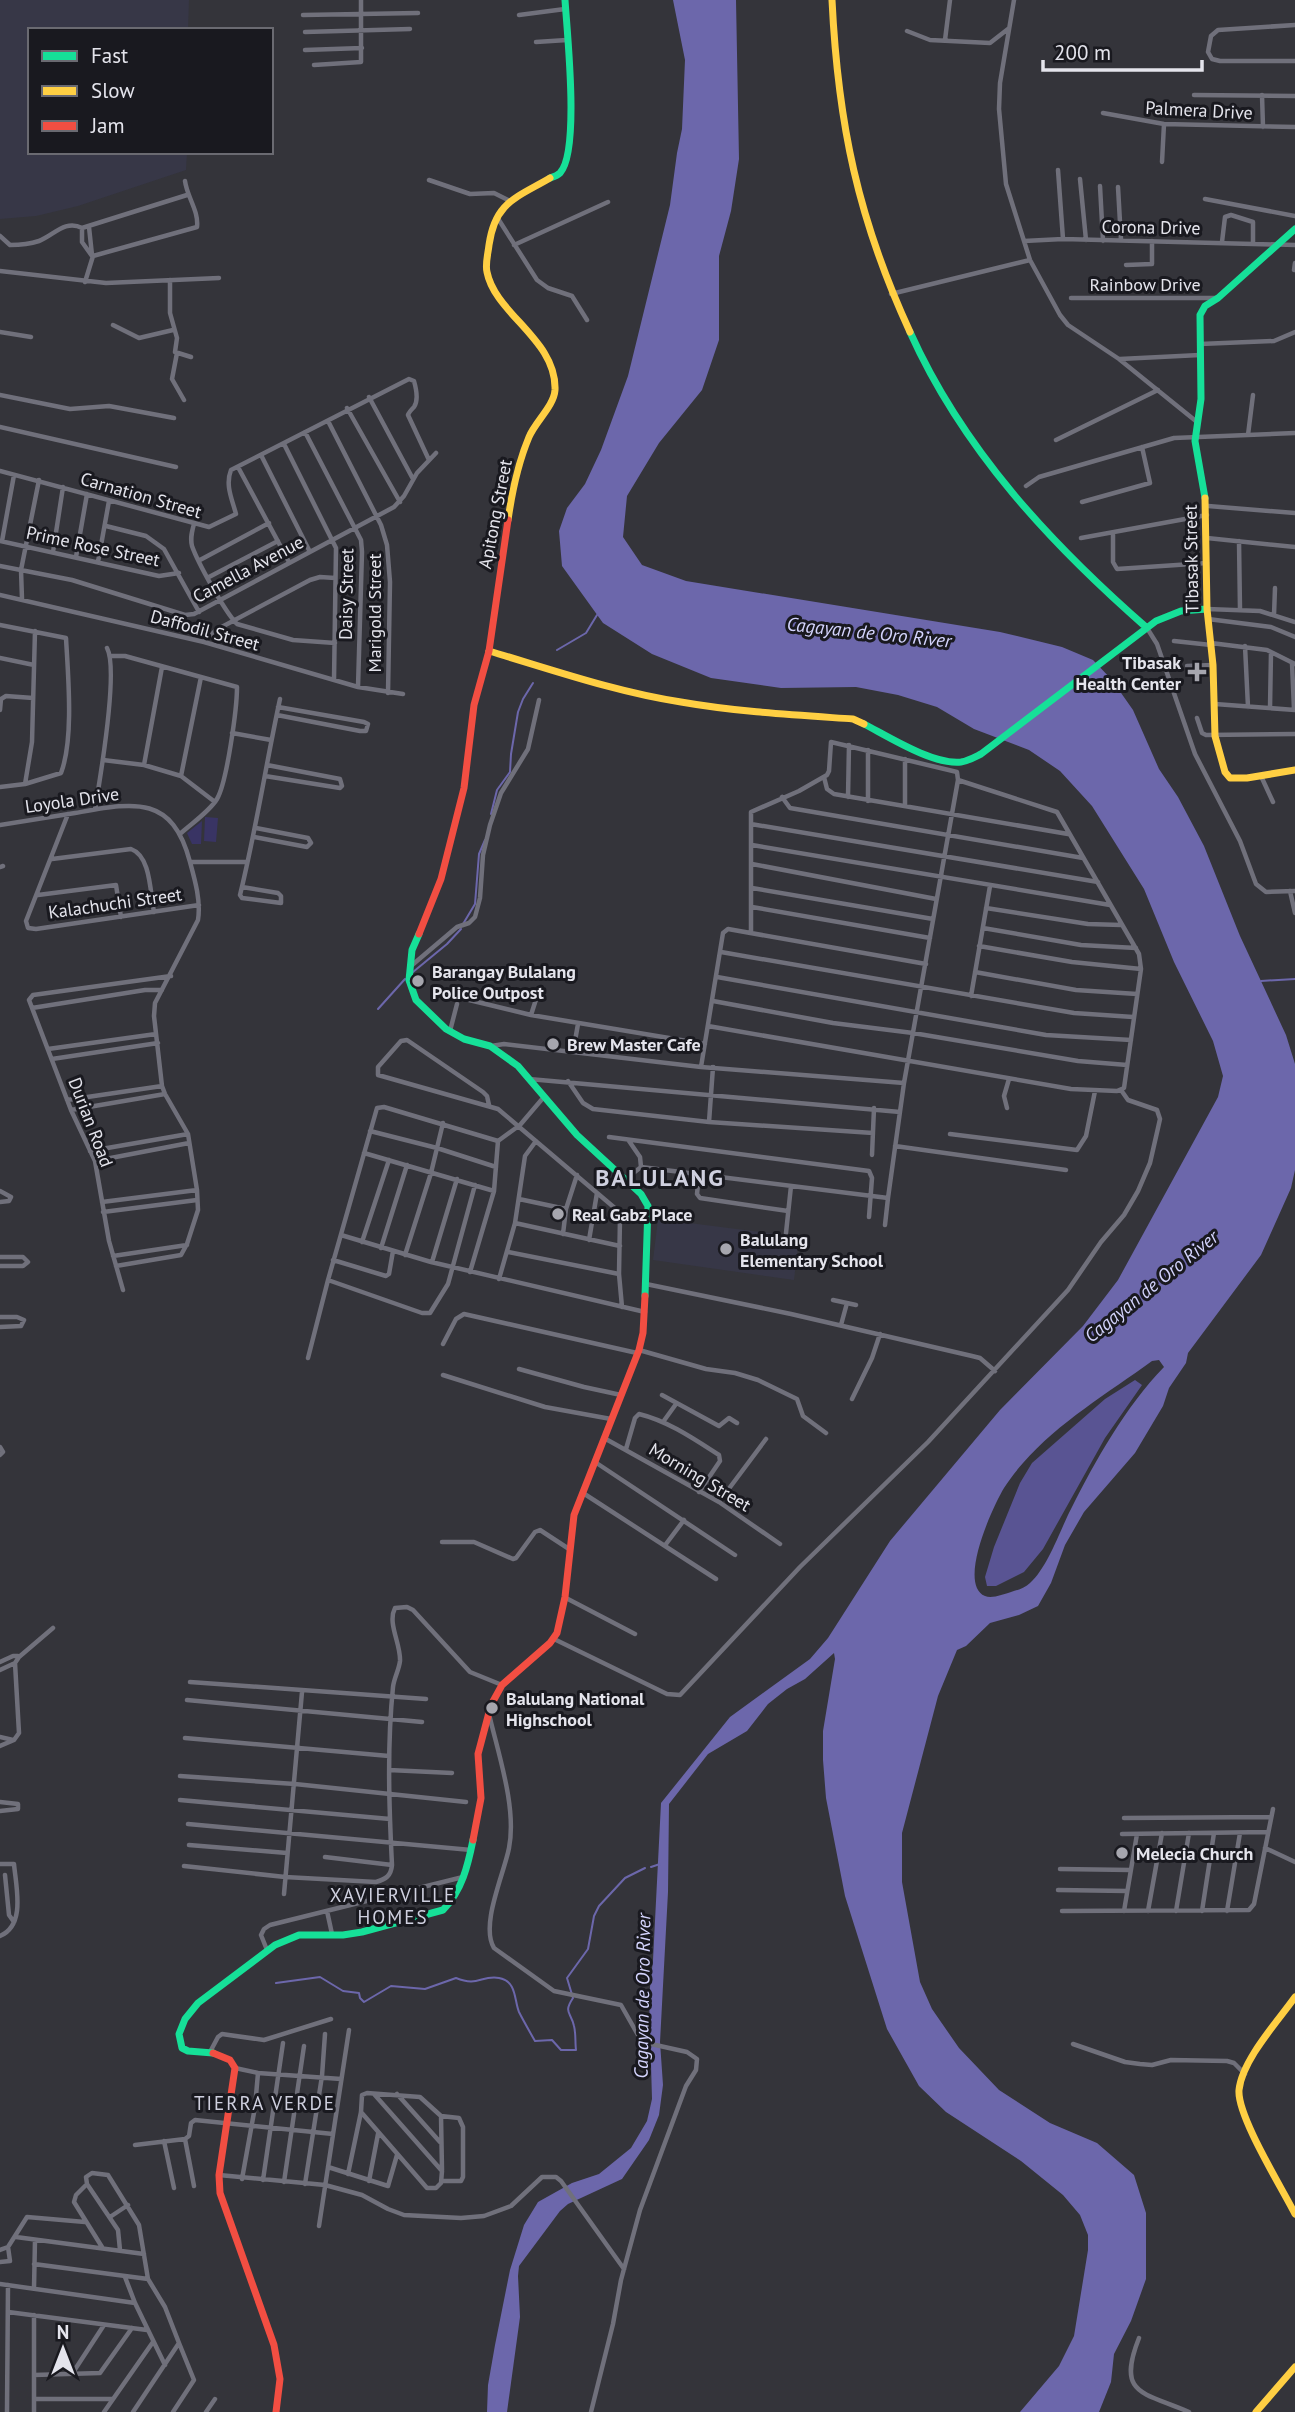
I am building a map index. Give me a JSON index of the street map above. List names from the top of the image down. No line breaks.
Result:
{"streets":{"street":["Palmera Drive","Corona Drive","Rainbow Drive","Carnation Street","Apitong Street","Prime Rose Street","Tibasak Street","Camella Avenue","Daisy Street","Marigold Street","Daffodil Street","Loyola Drive","Kalachuchi Street","Durian Road","Morning Street"]},"crossings":[["Corona Drive","Tibasak Street"],["Rainbow Drive","Tibasak Street"],["Camella Avenue","Daisy Street"],["Camella Avenue","Marigold Street"],["Daisy Street","Daffodil Street"],["Marigold Street","Daffodil Street"]],"districts":["BALULANG","XAVIERVILLE HOMES","TIERRA VERDE"],"water":["Cagayan de Oro River"],"places":{"health":["Tibasak Health Center"],"other":["Barangay Bulalang Police Outpost","Brew Master Cafe","Real Gabz Place","Balulang Elementary School","Balulang National Highschool","Melecia Church"]},"legend":["Fast","Slow","Jam"],"scale_bar":"200 m","north":"top"}
